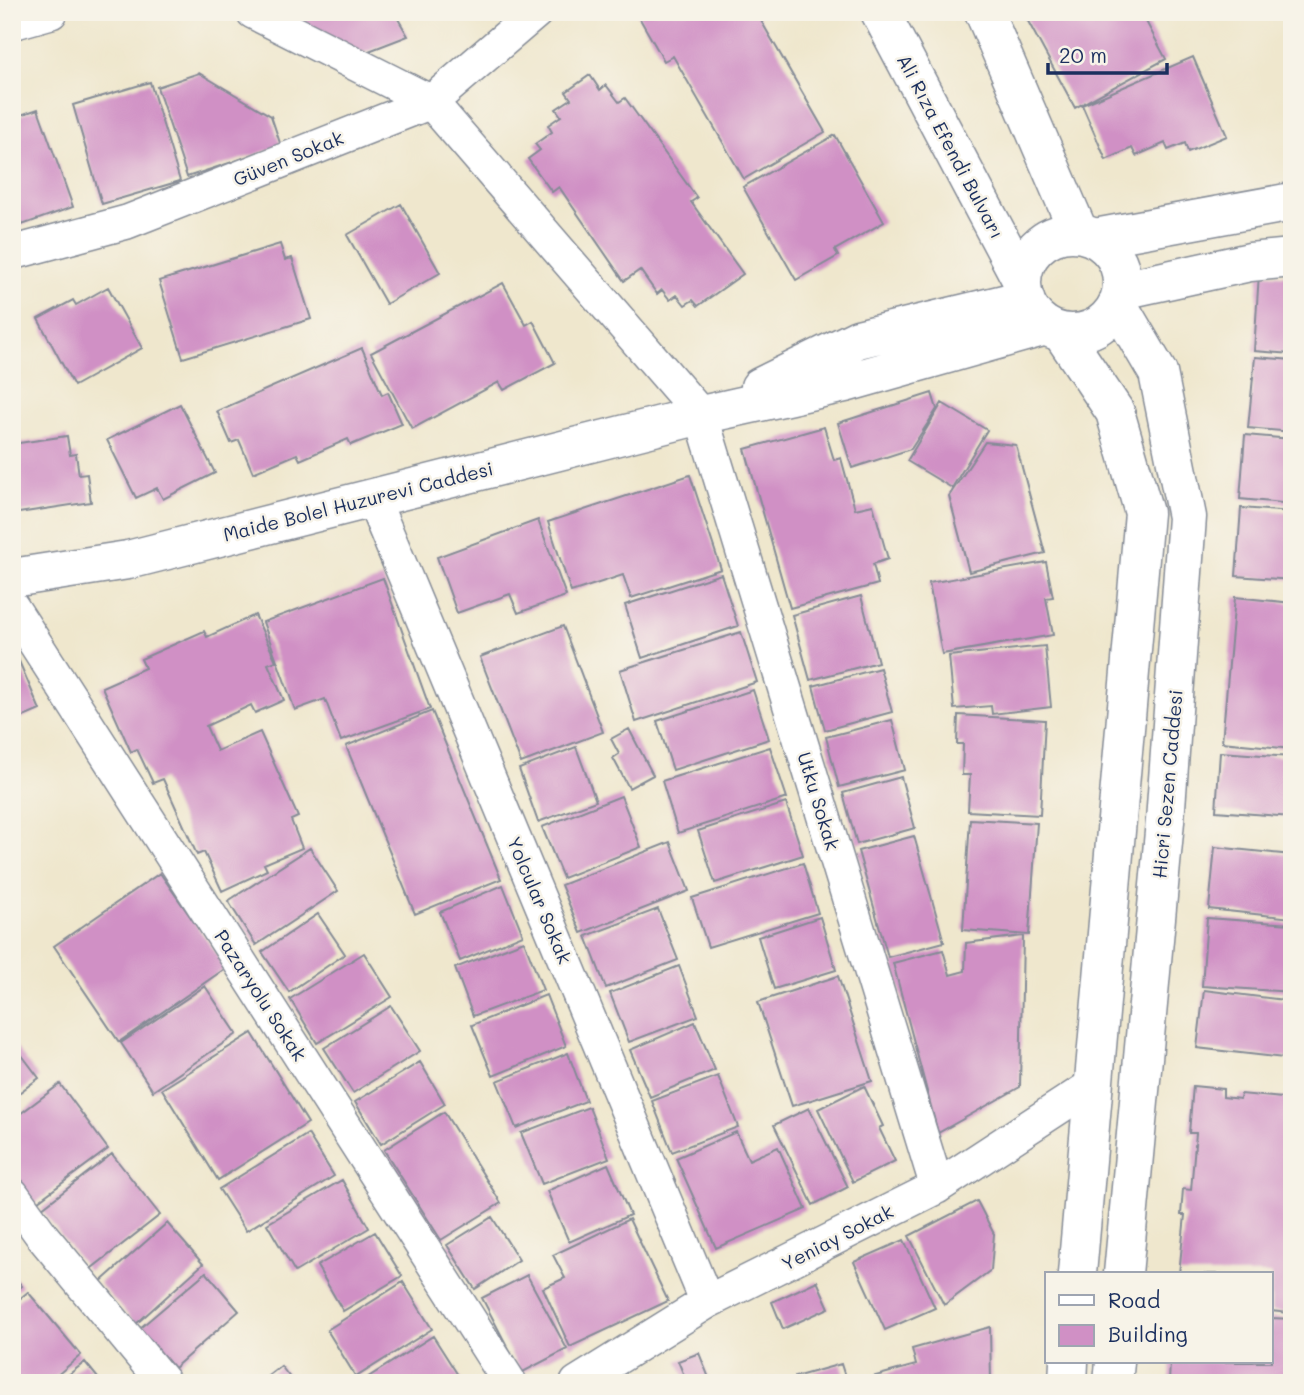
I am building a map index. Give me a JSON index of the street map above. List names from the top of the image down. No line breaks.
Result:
{"streets":{"main road":["Ali Rıza Efendi Bulvarı","Maide Bolel Huzurevi Caddesi","Hicri Sezen Caddesi"],"street":["Güven Sokak","Utku Sokak","Yolcular Sokak","Pazaryolu Sokak","Yeniay Sokak"]},"crossings":[["Ali Rıza Efendi Bulvarı","Maide Bolel Huzurevi Caddesi"],["Ali Rıza Efendi Bulvarı","Hicri Sezen Caddesi"],["Ali Rıza Efendi Bulvarı","Yeniay Sokak"],["Maide Bolel Huzurevi Caddesi","Hicri Sezen Caddesi"],["Maide Bolel Huzurevi Caddesi","Utku Sokak"],["Maide Bolel Huzurevi Caddesi","Yolcular Sokak"],["Utku Sokak","Yeniay Sokak"],["Yolcular Sokak","Yeniay Sokak"]],"legend":["Road","Building"],"scale_bar":"20 m"}
